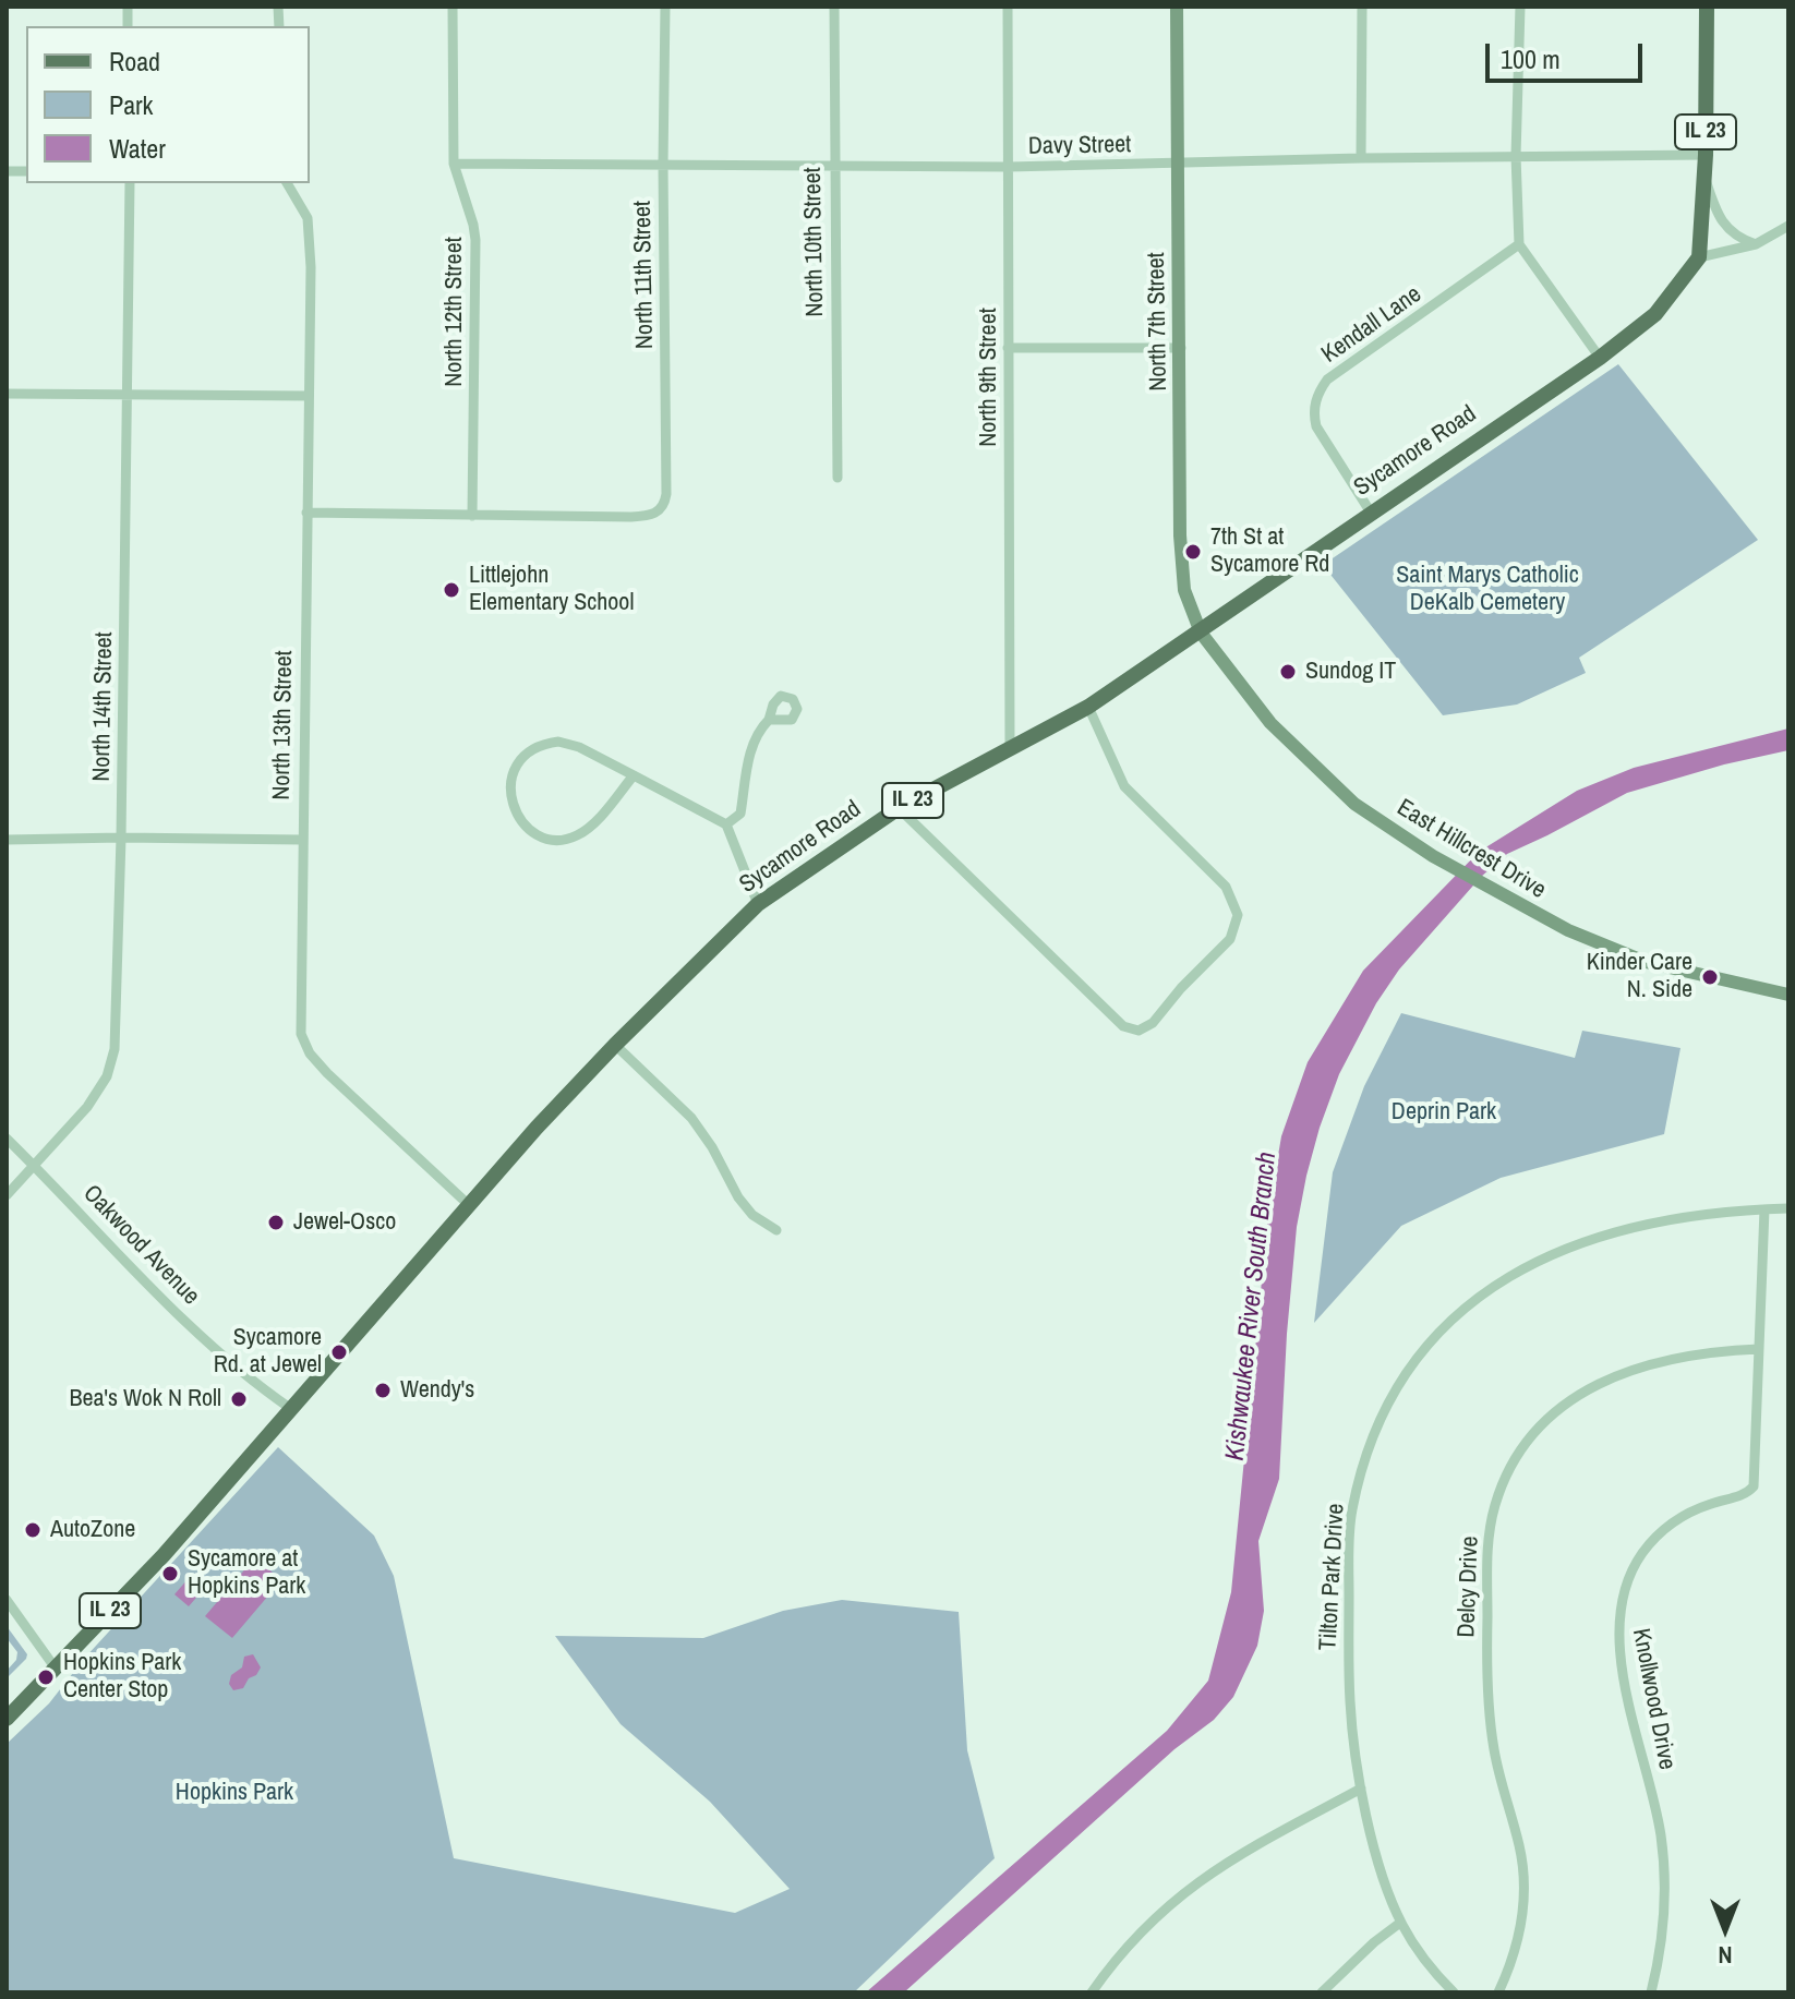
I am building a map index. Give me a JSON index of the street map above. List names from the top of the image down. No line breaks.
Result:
{"streets":{"main road":["IL 23","Sycamore Road"],"street":["Davy Street","North 10th Street","North 11th Street","North 12th Street","North 7th Street","Kendall Lane","North 9th Street","North 14th Street","North 13th Street","East Hillcrest Drive","Oakwood Avenue","Tilton Park Drive","Delcy Drive","Knollwood Drive"]},"crossings":[["IL 23","Davy Street"],["IL 23","Sycamore Road"],["Davy Street","North 10th Street"],["Davy Street","North 11th Street"],["Davy Street","North 12th Street"],["Davy Street","North 7th Street"],["Davy Street","North 9th Street"],["North 11th Street","North 12th Street"],["North 7th Street","Sycamore Road"],["North 7th Street","East Hillcrest Drive"],["Kendall Lane","Sycamore Road"],["North 9th Street","Sycamore Road"],["Sycamore Road","North 13th Street"],["Sycamore Road","East Hillcrest Drive"],["Sycamore Road","Oakwood Avenue"],["North 14th Street","Oakwood Avenue"],["Delcy Drive","Knollwood Drive"]],"water":["Kishwaukee River South Branch"],"parks":["Saint Marys Catholic DeKalb Cemetery","Deprin Park","Hopkins Park"],"places":["7th St at Sycamore Rd","Littlejohn Elementary School","Sundog IT","Kinder Care N. Side","Jewel-Osco","Sycamore Rd. at Jewel","Wendy's","Bea's Wok N Roll","AutoZone","Sycamore at Hopkins Park","Hopkins Park Center Stop"],"legend":["Road","Park","Water"],"scale_bar":"100 m","north":"bottom"}
